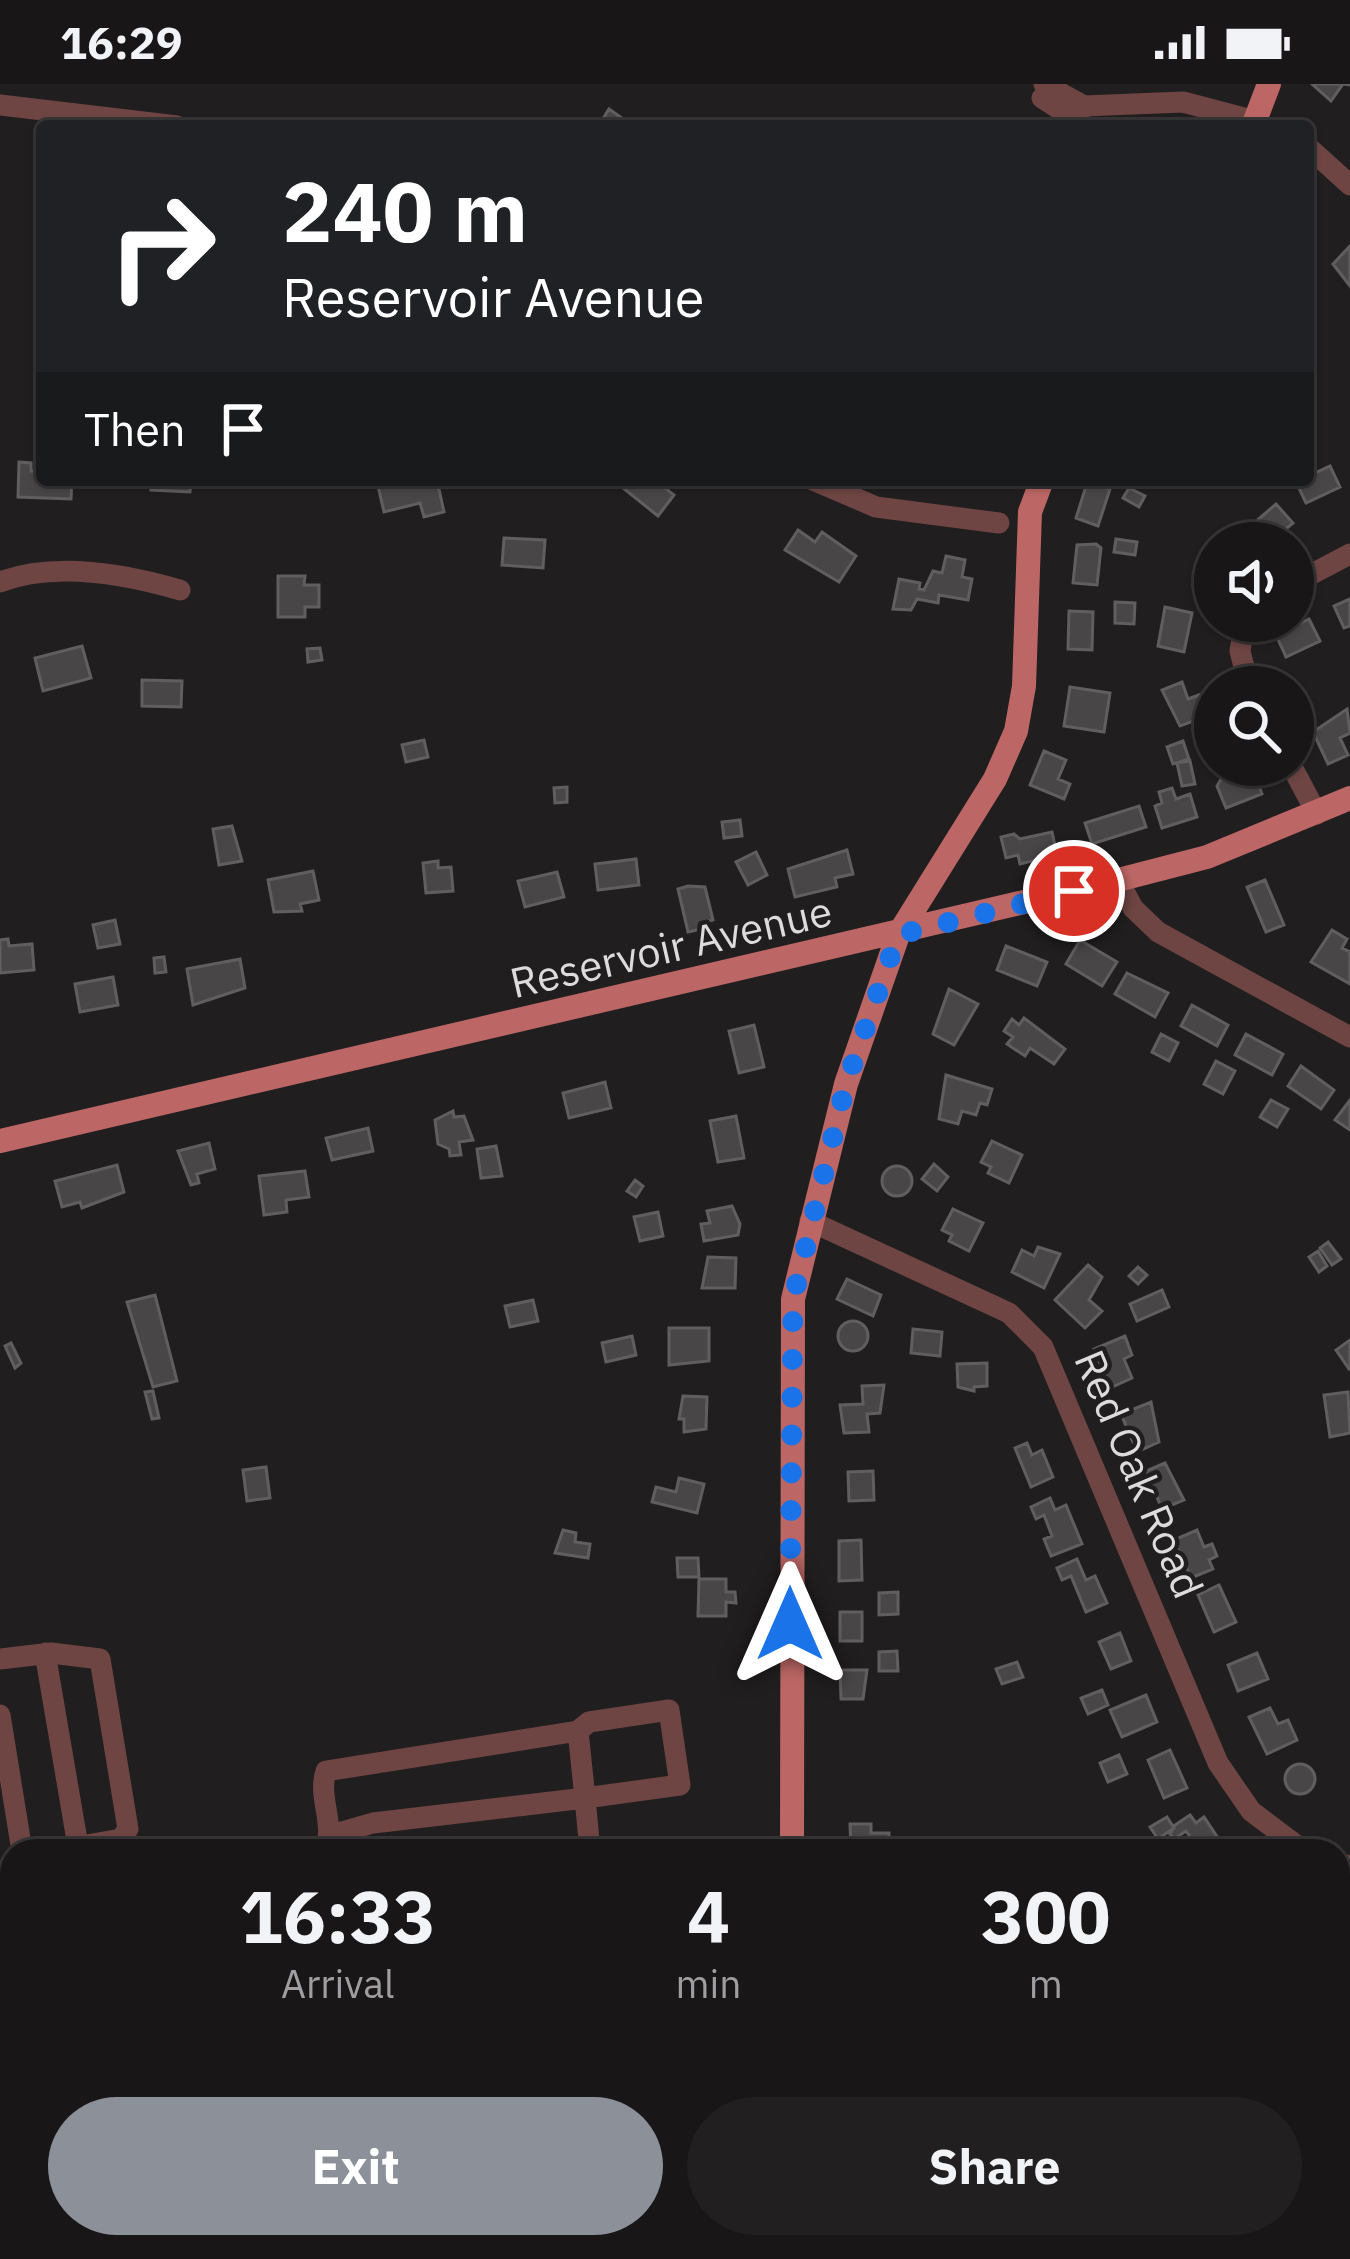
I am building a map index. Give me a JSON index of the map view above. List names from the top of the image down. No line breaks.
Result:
{"streets":{"main road":["Reservoir Avenue"],"street":["Red Oak Road"]},"page":{"status":"16:29","turn":["240 m","Reservoir Avenue"],"then":"Then","eta":["16:33","Arrival","4","min","300","m"],"buttons":["Exit","Share"]}}
